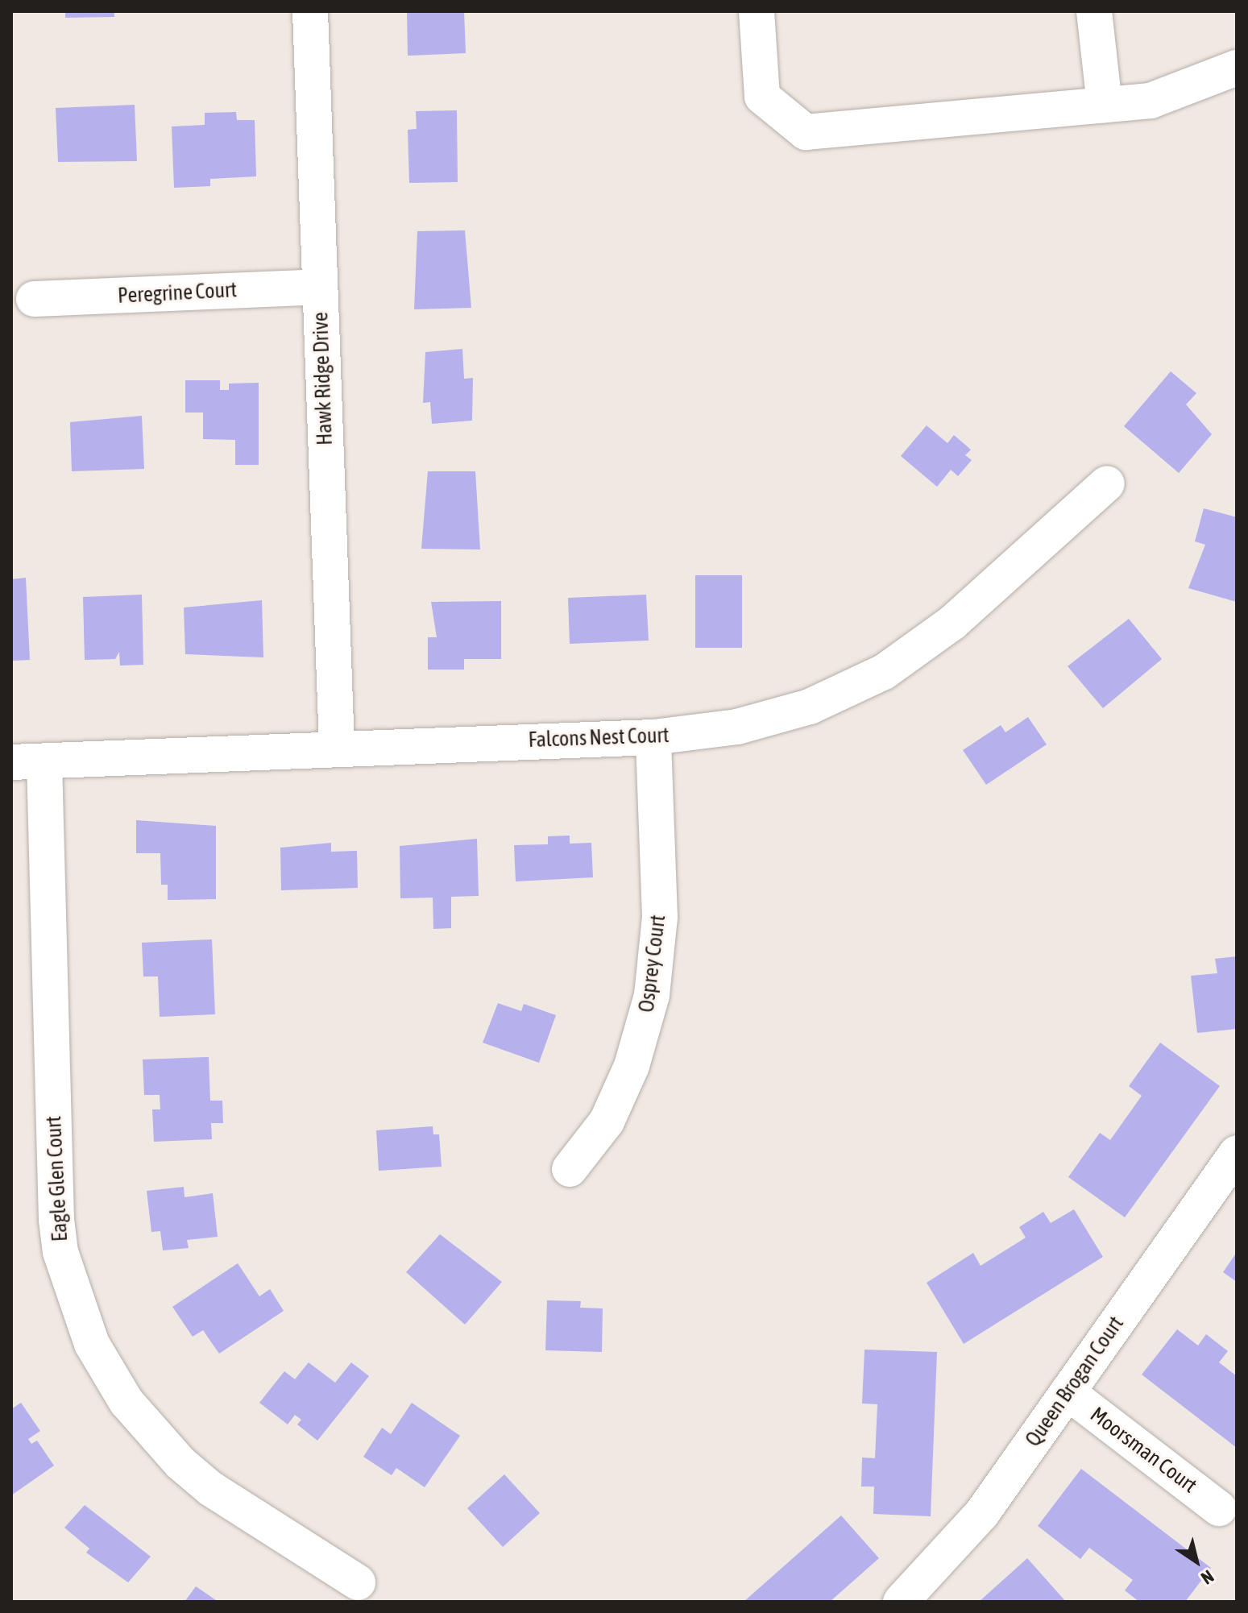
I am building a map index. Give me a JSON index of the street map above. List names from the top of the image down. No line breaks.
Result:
{"streets":{"street":["Peregrine Court","Hawk Ridge Drive","Falcons Nest Court","Osprey Court","Eagle Glen Court","Queen Brogan Court","Moorsman Court"]},"crossings":[["Peregrine Court","Hawk Ridge Drive"],["Hawk Ridge Drive","Falcons Nest Court"],["Falcons Nest Court","Osprey Court"],["Falcons Nest Court","Eagle Glen Court"],["Queen Brogan Court","Moorsman Court"]],"north":"bottom right"}
